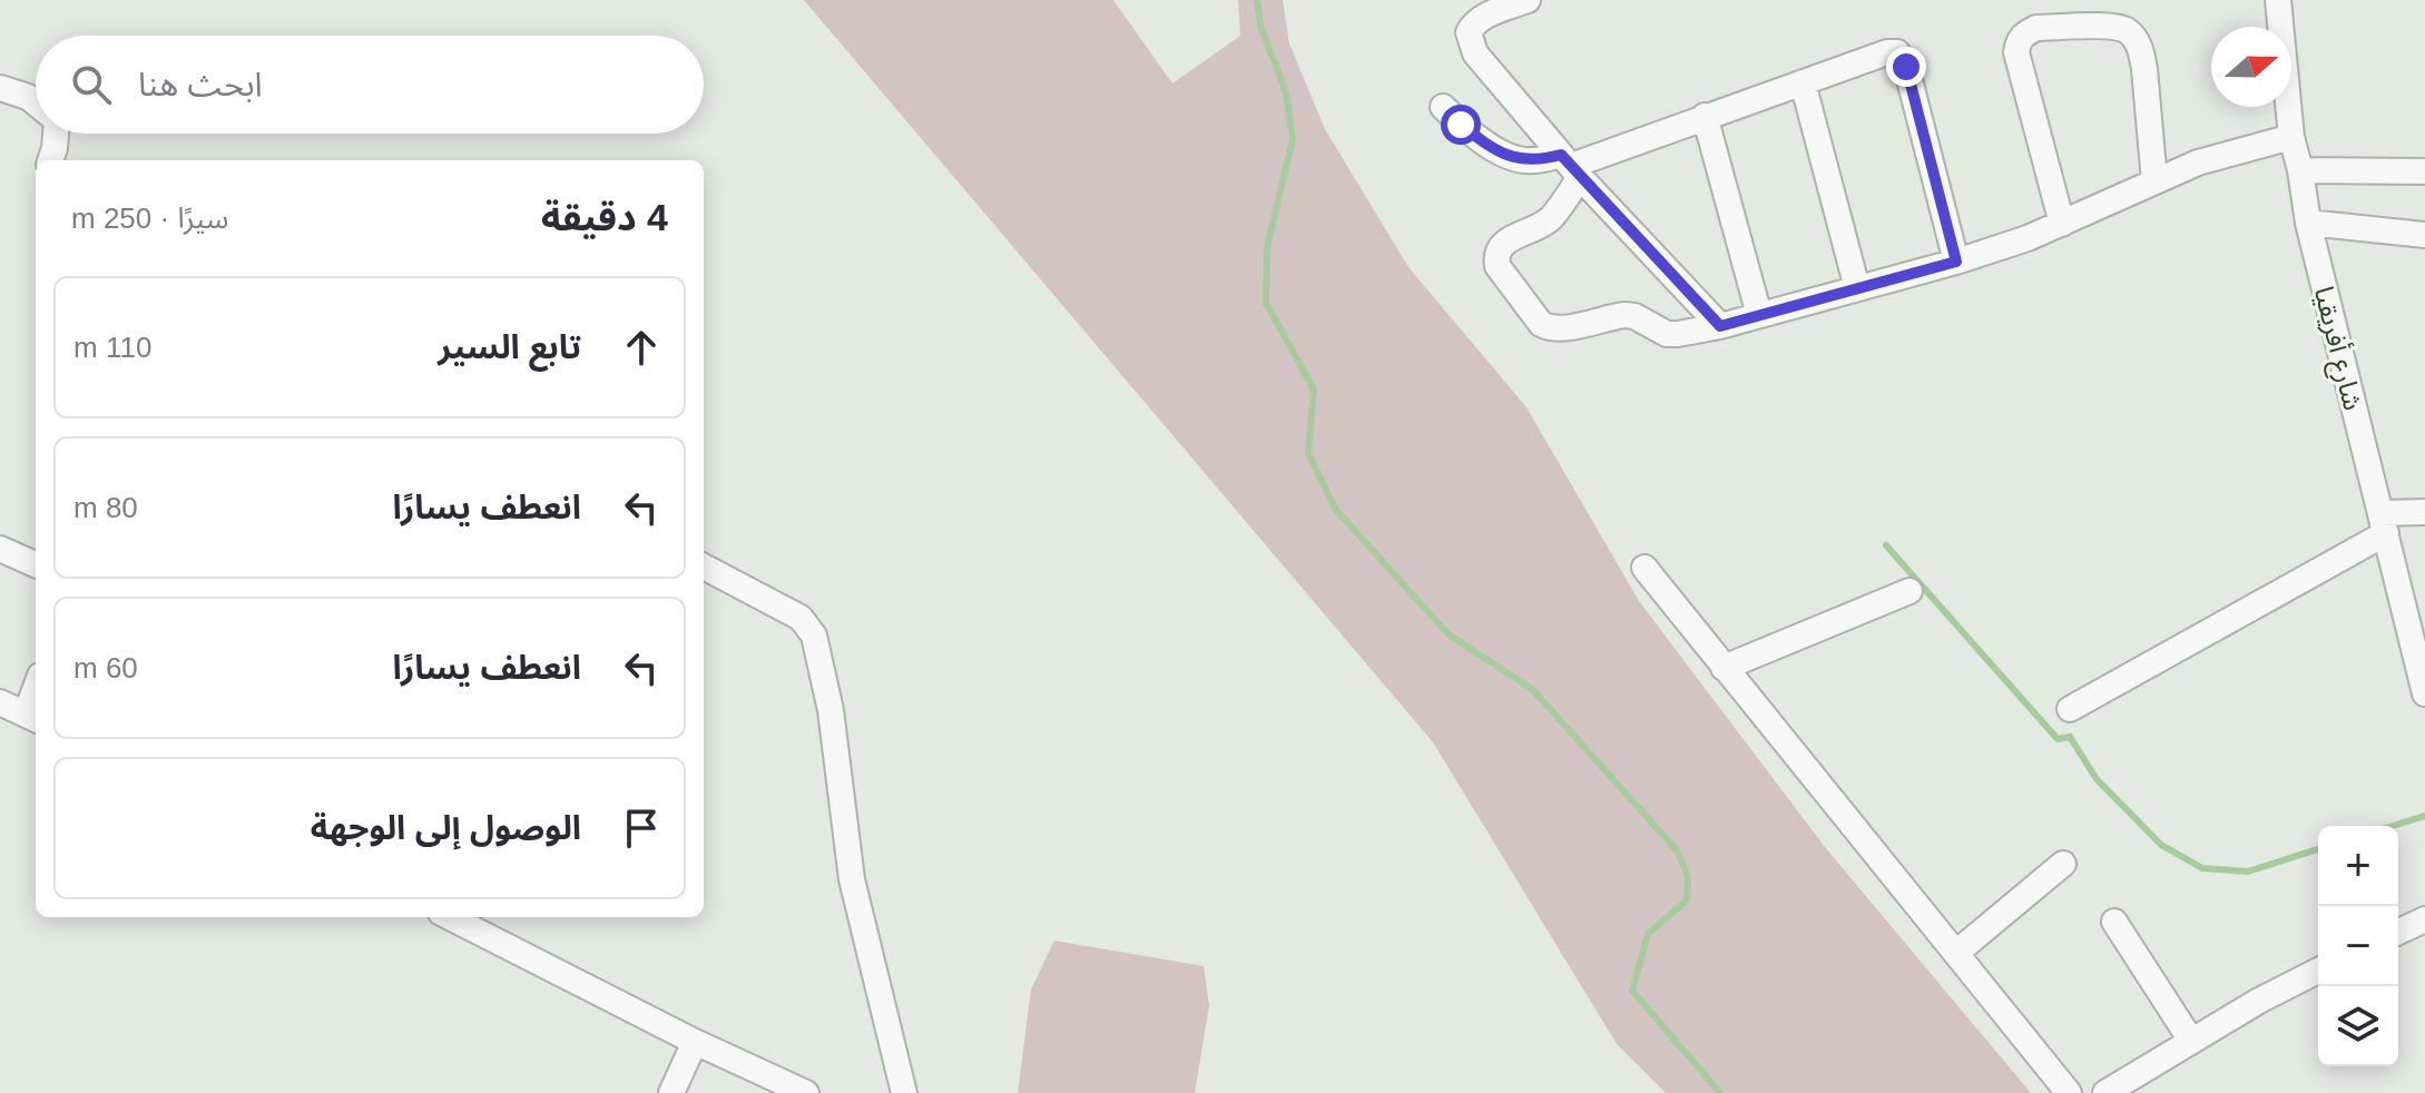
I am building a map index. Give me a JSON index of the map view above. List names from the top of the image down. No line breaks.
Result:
{"streets":{"street":["شارع أفريقيا"]},"north":"right","page":{"search":"ابحث هنا","heading":["4 دقيقة","سيرًا · 250 m"],"list":[["تابع السير","110 m"],["انعطف يسارًا","80 m"],["انعطف يسارًا","60 m"],"الوصول إلى الوجهة"],"map_buttons":["+","−"]}}
